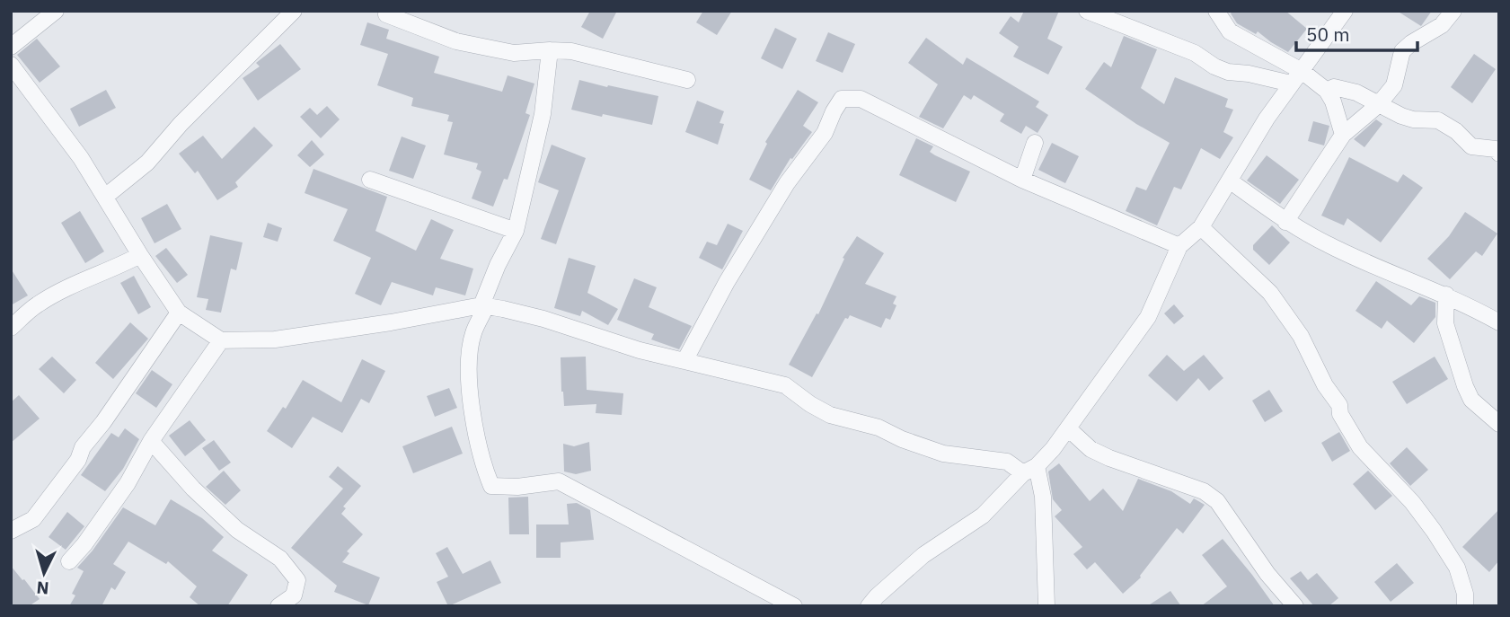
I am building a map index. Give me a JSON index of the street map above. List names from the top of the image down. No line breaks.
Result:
{"scale_bar":"50 m","north":"bottom"}
